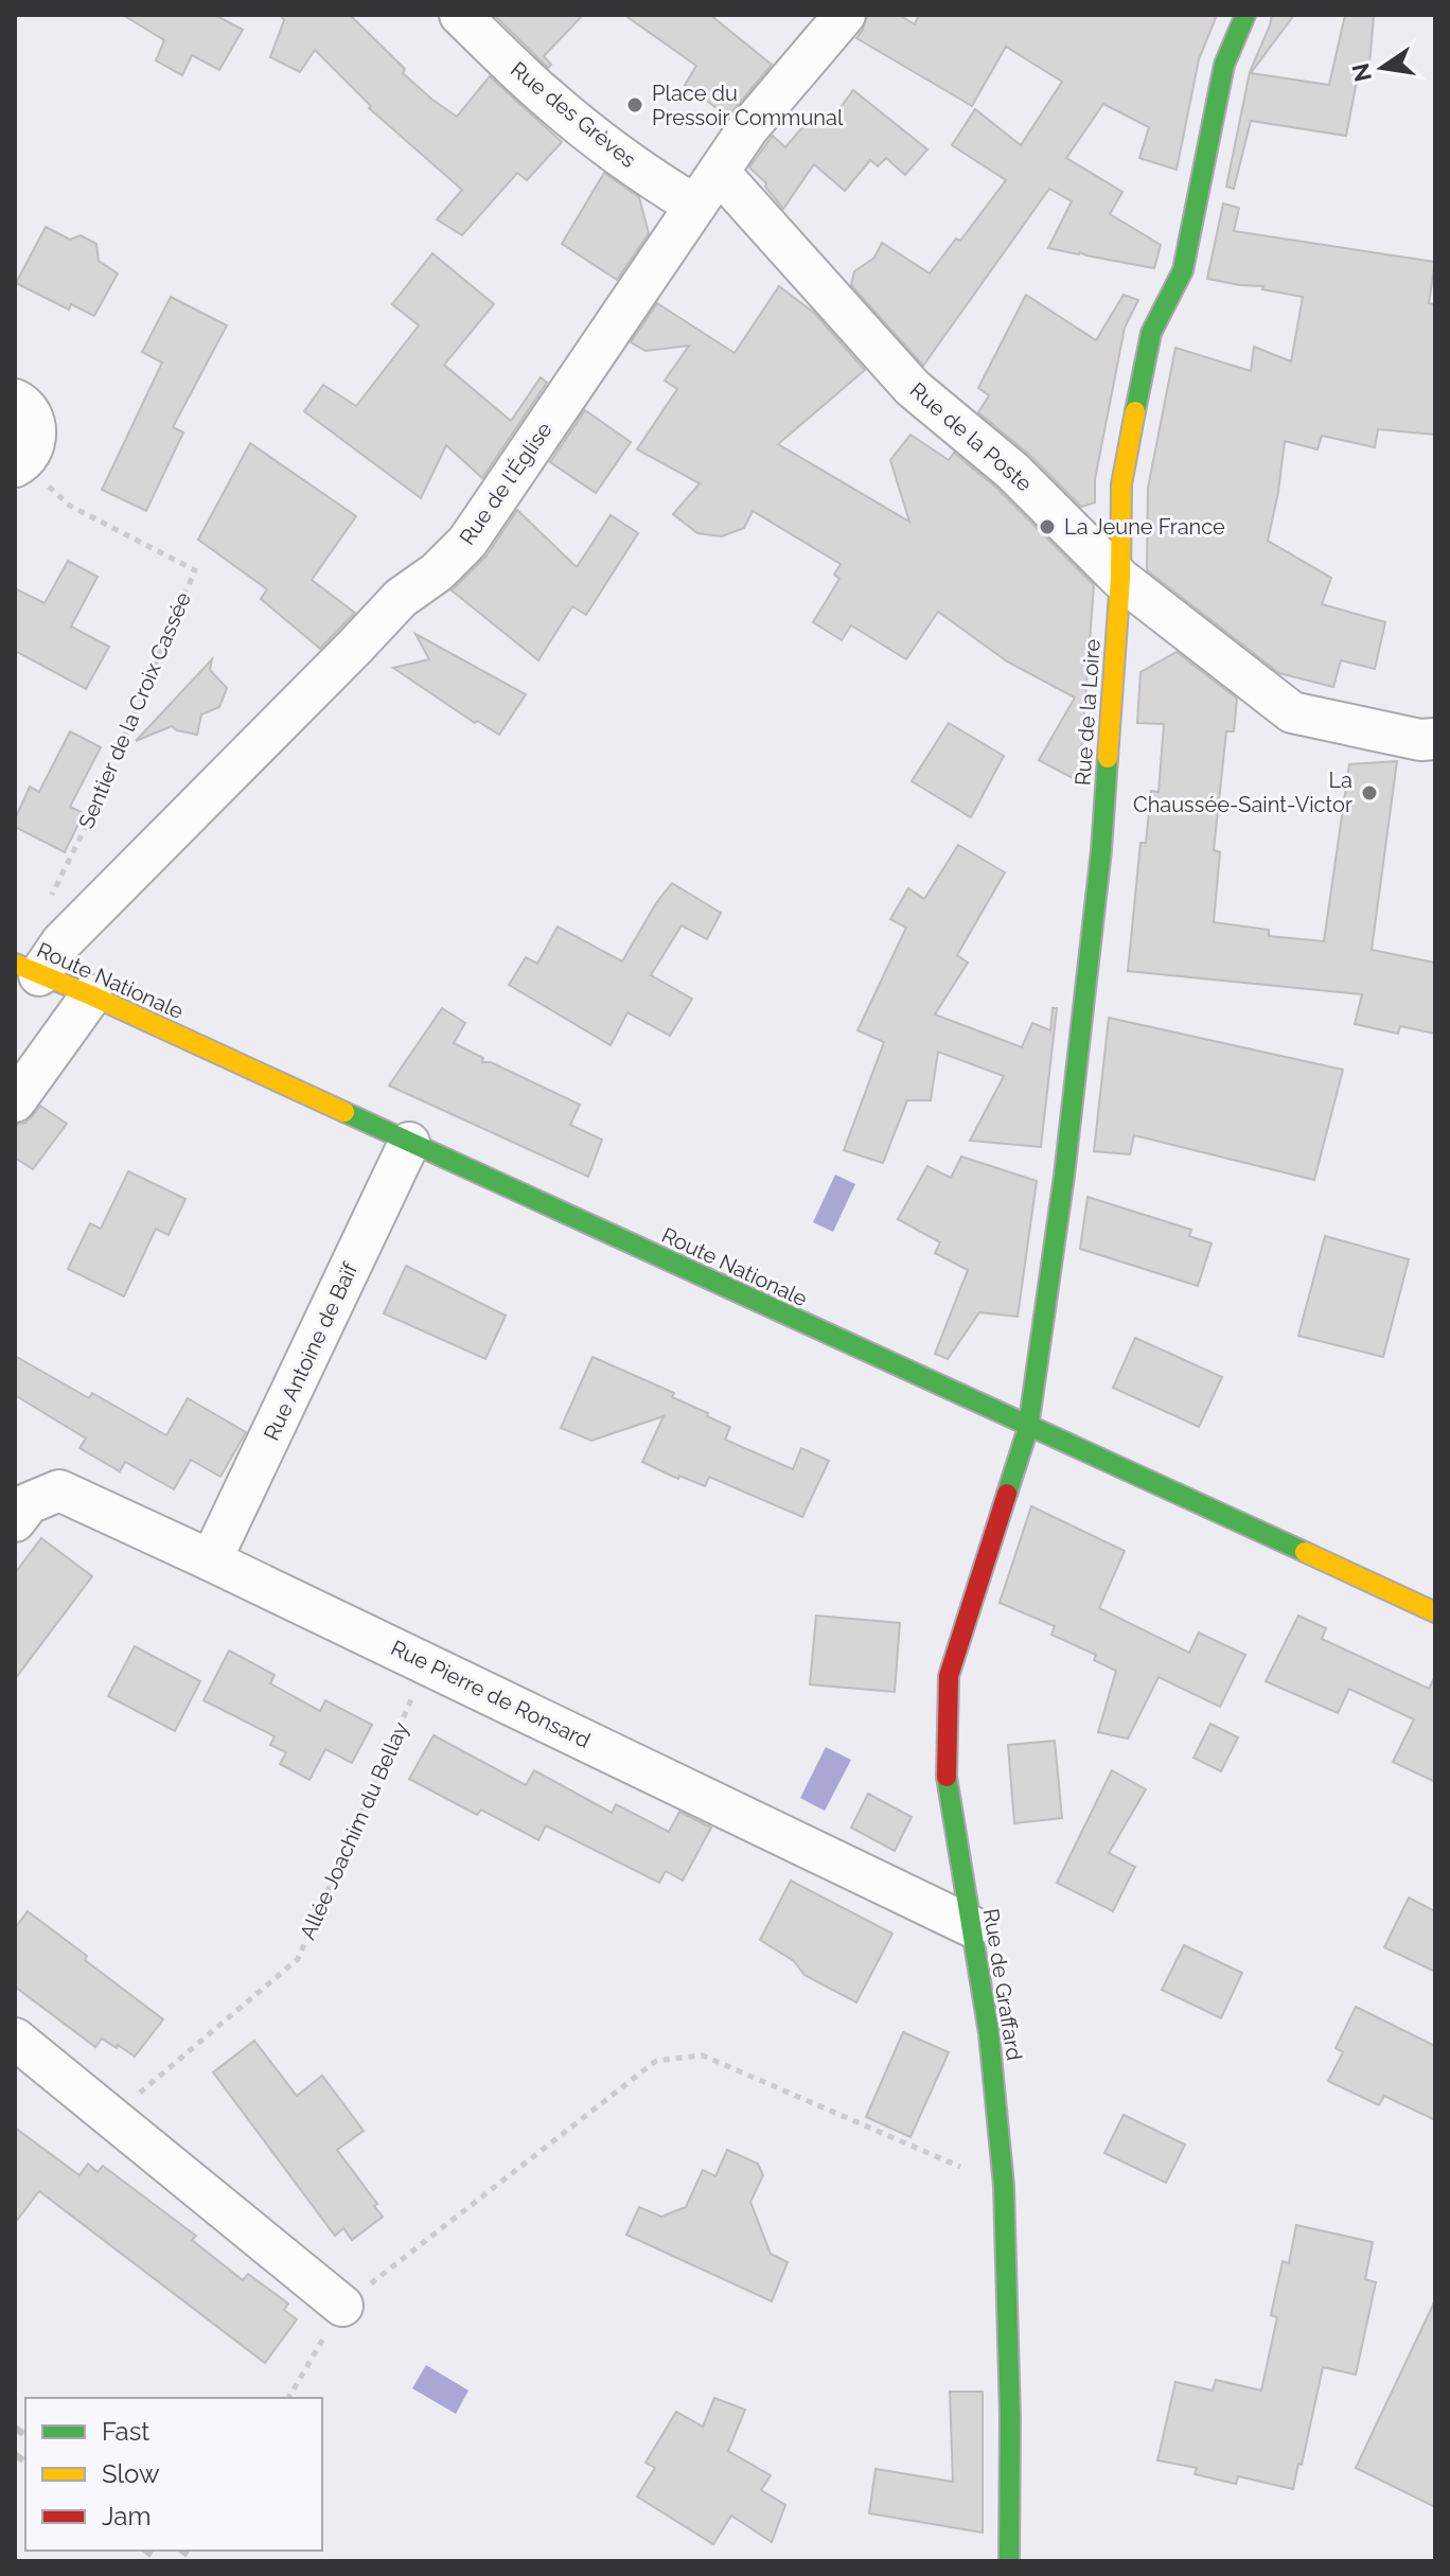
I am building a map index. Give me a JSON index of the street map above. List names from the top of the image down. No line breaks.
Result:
{"streets":{"street":["Rue des Grèves","Rue de la Poste","Rue de l'Église","Rue de la Loire","Route Nationale","Rue Antoine de Baïf","Rue Pierre de Ronsard","Rue de Graffard"],"path":["Sentier de la Croix Cassée","Allée Joachim du Bellay"]},"crossings":[["Rue des Grèves","Rue de l'Église"],["Rue de la Poste","Rue de l'Église"],["Rue de la Poste","Rue de la Loire"],["Rue de l'Église","Sentier de la Croix Cassée"],["Rue de l'Église","Route Nationale"],["Rue de la Loire","Route Nationale"],["Rue de la Loire","Rue de Graffard"],["Route Nationale","Rue Antoine de Baïf"],["Route Nationale","Rue de Graffard"],["Rue Antoine de Baïf","Rue Pierre de Ronsard"],["Rue Pierre de Ronsard","Allée Joachim du Bellay"],["Rue Pierre de Ronsard","Rue de Graffard"]],"places":["Place du Pressoir Communal","La Jeune France","La Chaussée-Saint-Victor"],"legend":["Fast","Slow","Jam"],"north":"left"}
